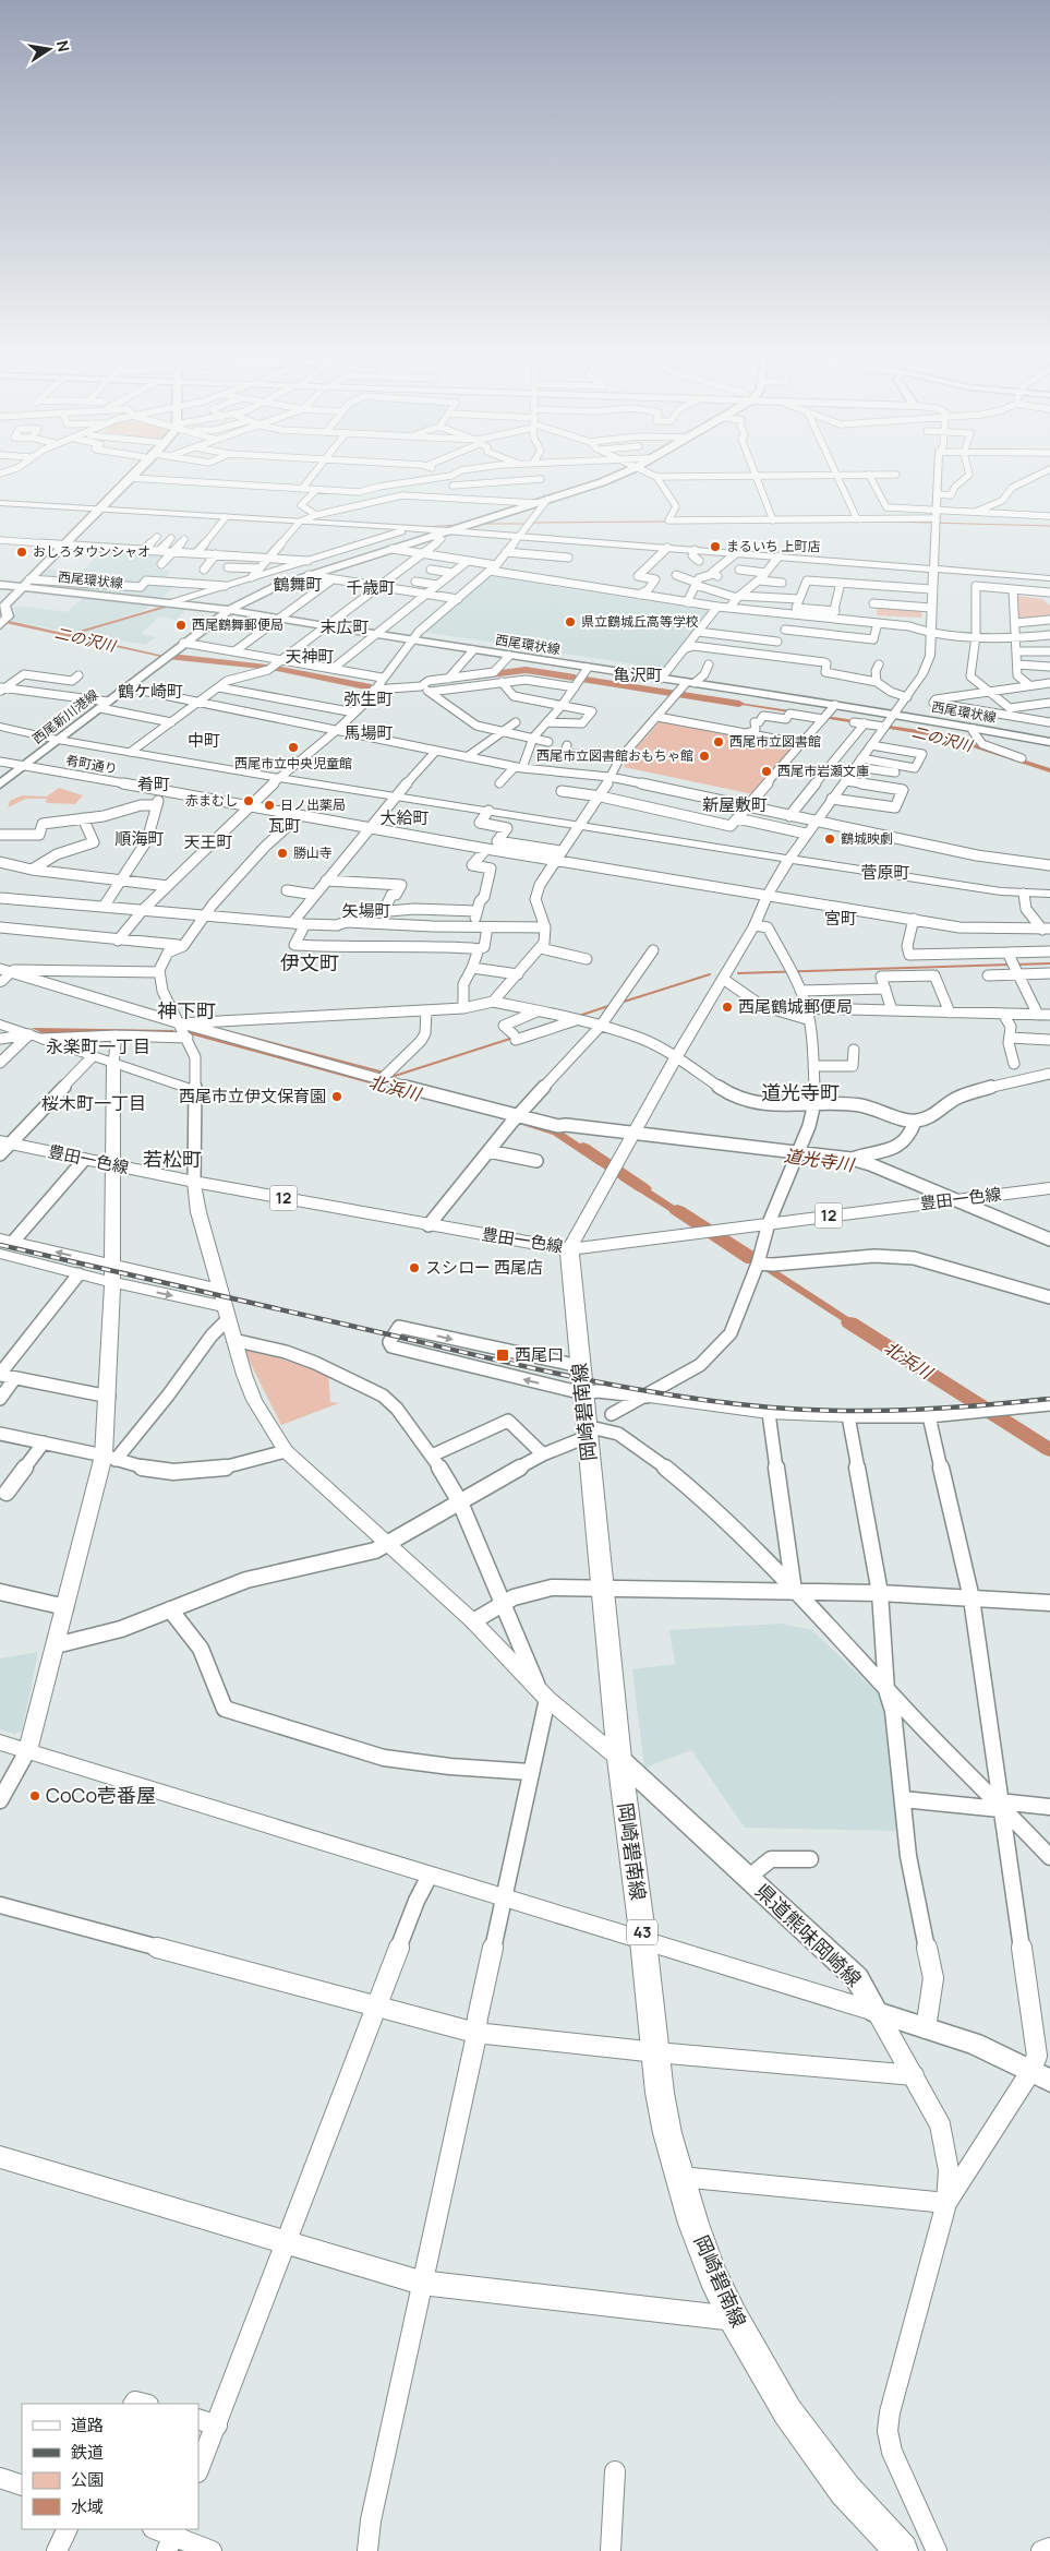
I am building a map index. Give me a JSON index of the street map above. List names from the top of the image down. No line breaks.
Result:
{"streets":{"main road":["西尾環状線","西尾新川港線","豊田一色線","12","岡崎碧南線","43","県道熊味岡崎線"],"street":["肴町通り"]},"crossings":[["西尾環状線","西尾新川港線"],["西尾新川港線","肴町通り"],["豊田一色線","岡崎碧南線"],["岡崎碧南線","県道熊味岡崎線"]],"districts":["鶴舞町","千歳町","末広町","天神町","亀沢町","鶴ケ崎町","弥生町","馬場町","中町","肴町","新屋敷町","大給町","瓦町","順海町","天王町","菅原町","矢場町","宮町","伊文町","神下町","永楽町一丁目","道光寺町","桜木町一丁目","若松町"],"water":["二の沢川","北浜川","道光寺川"],"places":{"other":["まるいち 上町店","おしろタウンシャオ","県立鶴城丘高等学校","西尾鶴舞郵便局","西尾市立図書館","西尾市立中央児童館","西尾市立図書館おもちゃ館","西尾市岩瀬文庫","赤まむし","日ノ出薬局","鶴城映劇","勝山寺","西尾鶴城郵便局","西尾市立伊文保育園","スシロー 西尾店","CoCo壱番屋"],"transit":["西尾口"]},"legend":["道路","鉄道","公園","水域"],"north":"right"}
